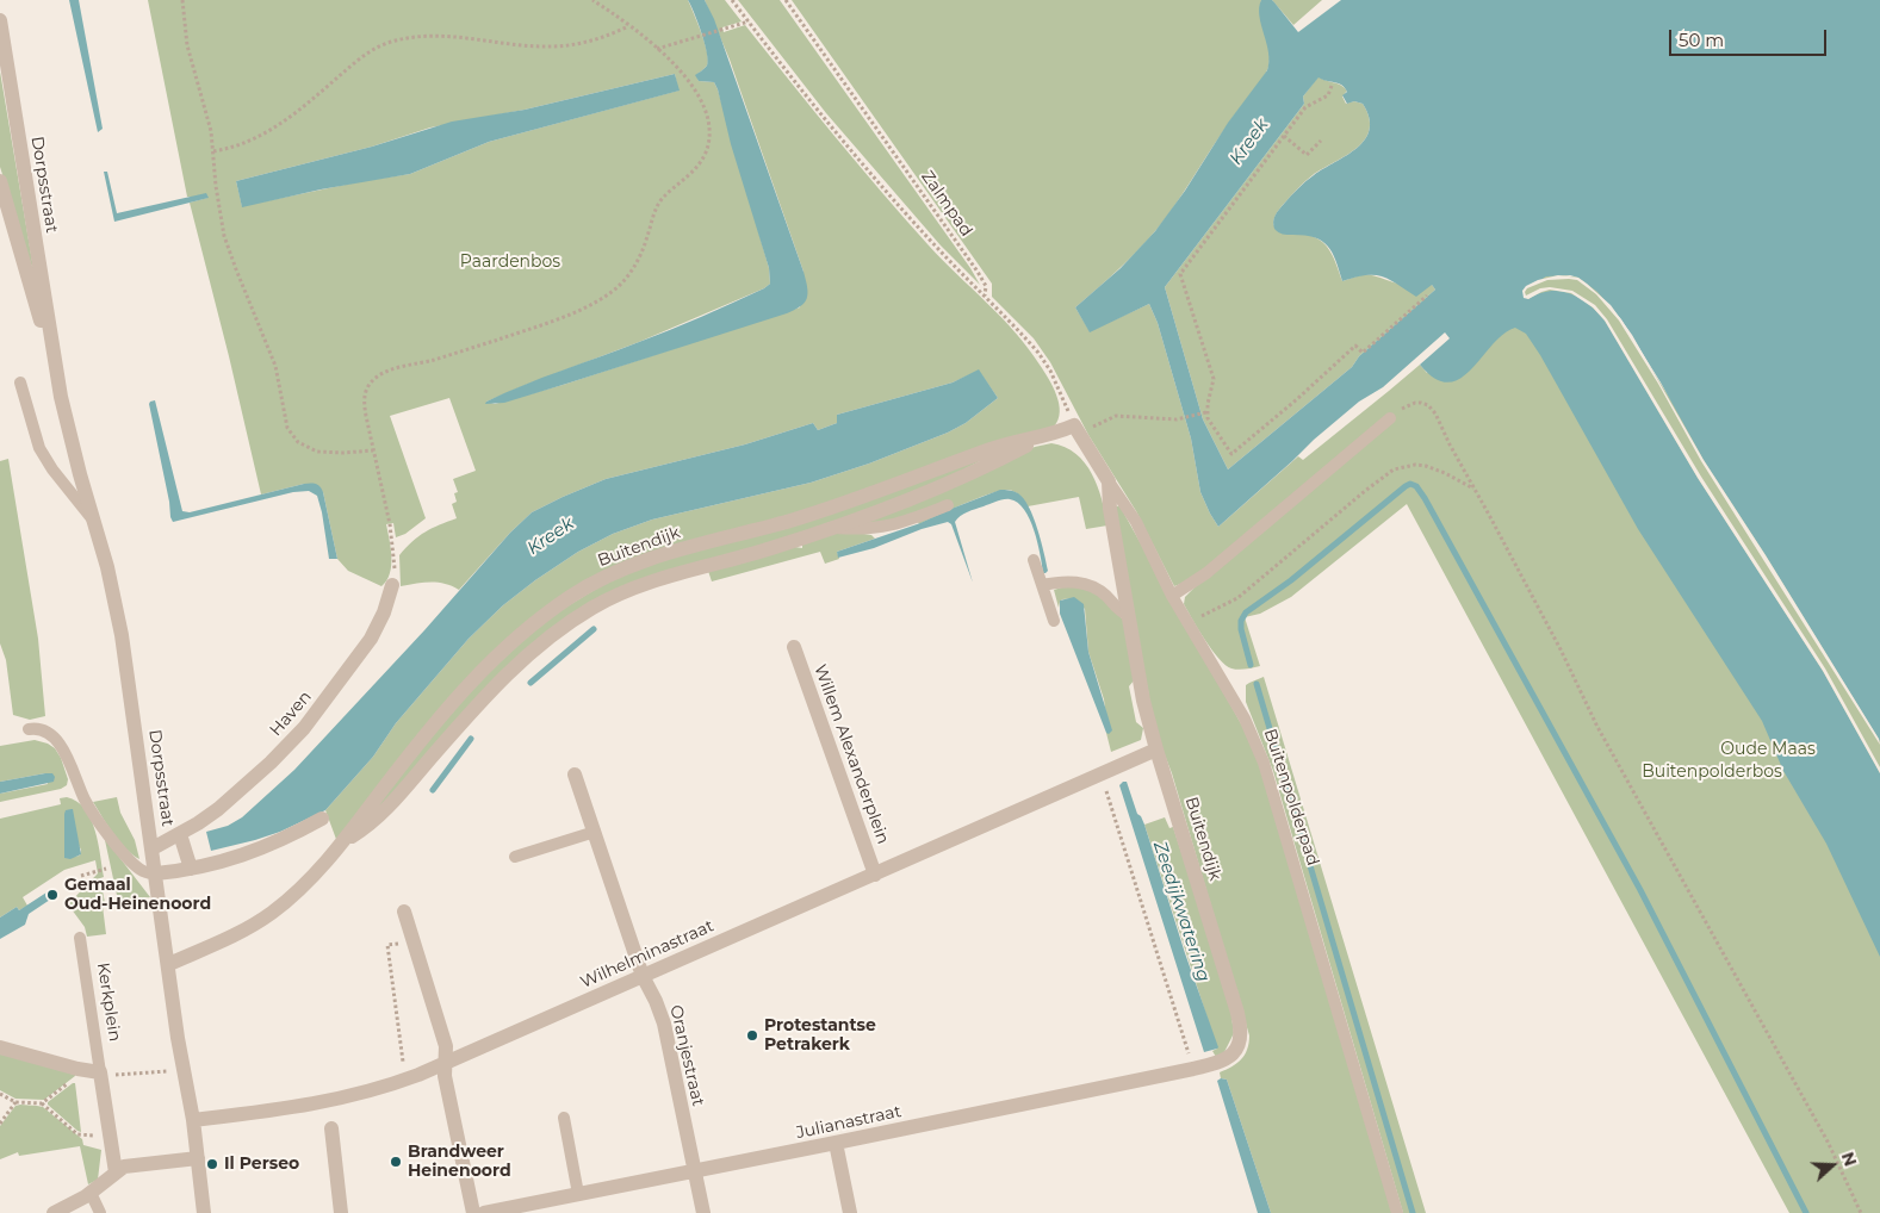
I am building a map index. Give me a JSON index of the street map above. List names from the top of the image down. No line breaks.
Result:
{"streets":{"street":["Dorpsstraat","Buitendijk","Haven","Willem Alexanderplein","Buitenpolderpad","Wilhelminastraat","Kerkplein","Oranjestraat","Julianastraat"],"path":["Zalmpad"]},"crossings":[["Dorpsstraat","Buitendijk"],["Dorpsstraat","Haven"],["Dorpsstraat","Wilhelminastraat"],["Zalmpad","Buitendijk"],["Zalmpad","Buitenpolderpad"],["Buitendijk","Buitenpolderpad"],["Buitendijk","Wilhelminastraat"],["Buitendijk","Julianastraat"],["Willem Alexanderplein","Wilhelminastraat"],["Wilhelminastraat","Oranjestraat"],["Oranjestraat","Julianastraat"]],"water":["Kreek","Zeedijkwatering"],"parks":["Paardenbos","Oude Maas","Buitenpolderbos"],"places":["Gemaal Oud-Heinenoord","Protestantse Petrakerk","Brandweer Heinenoord","Il Perseo"],"scale_bar":"50 m","north":"right"}
